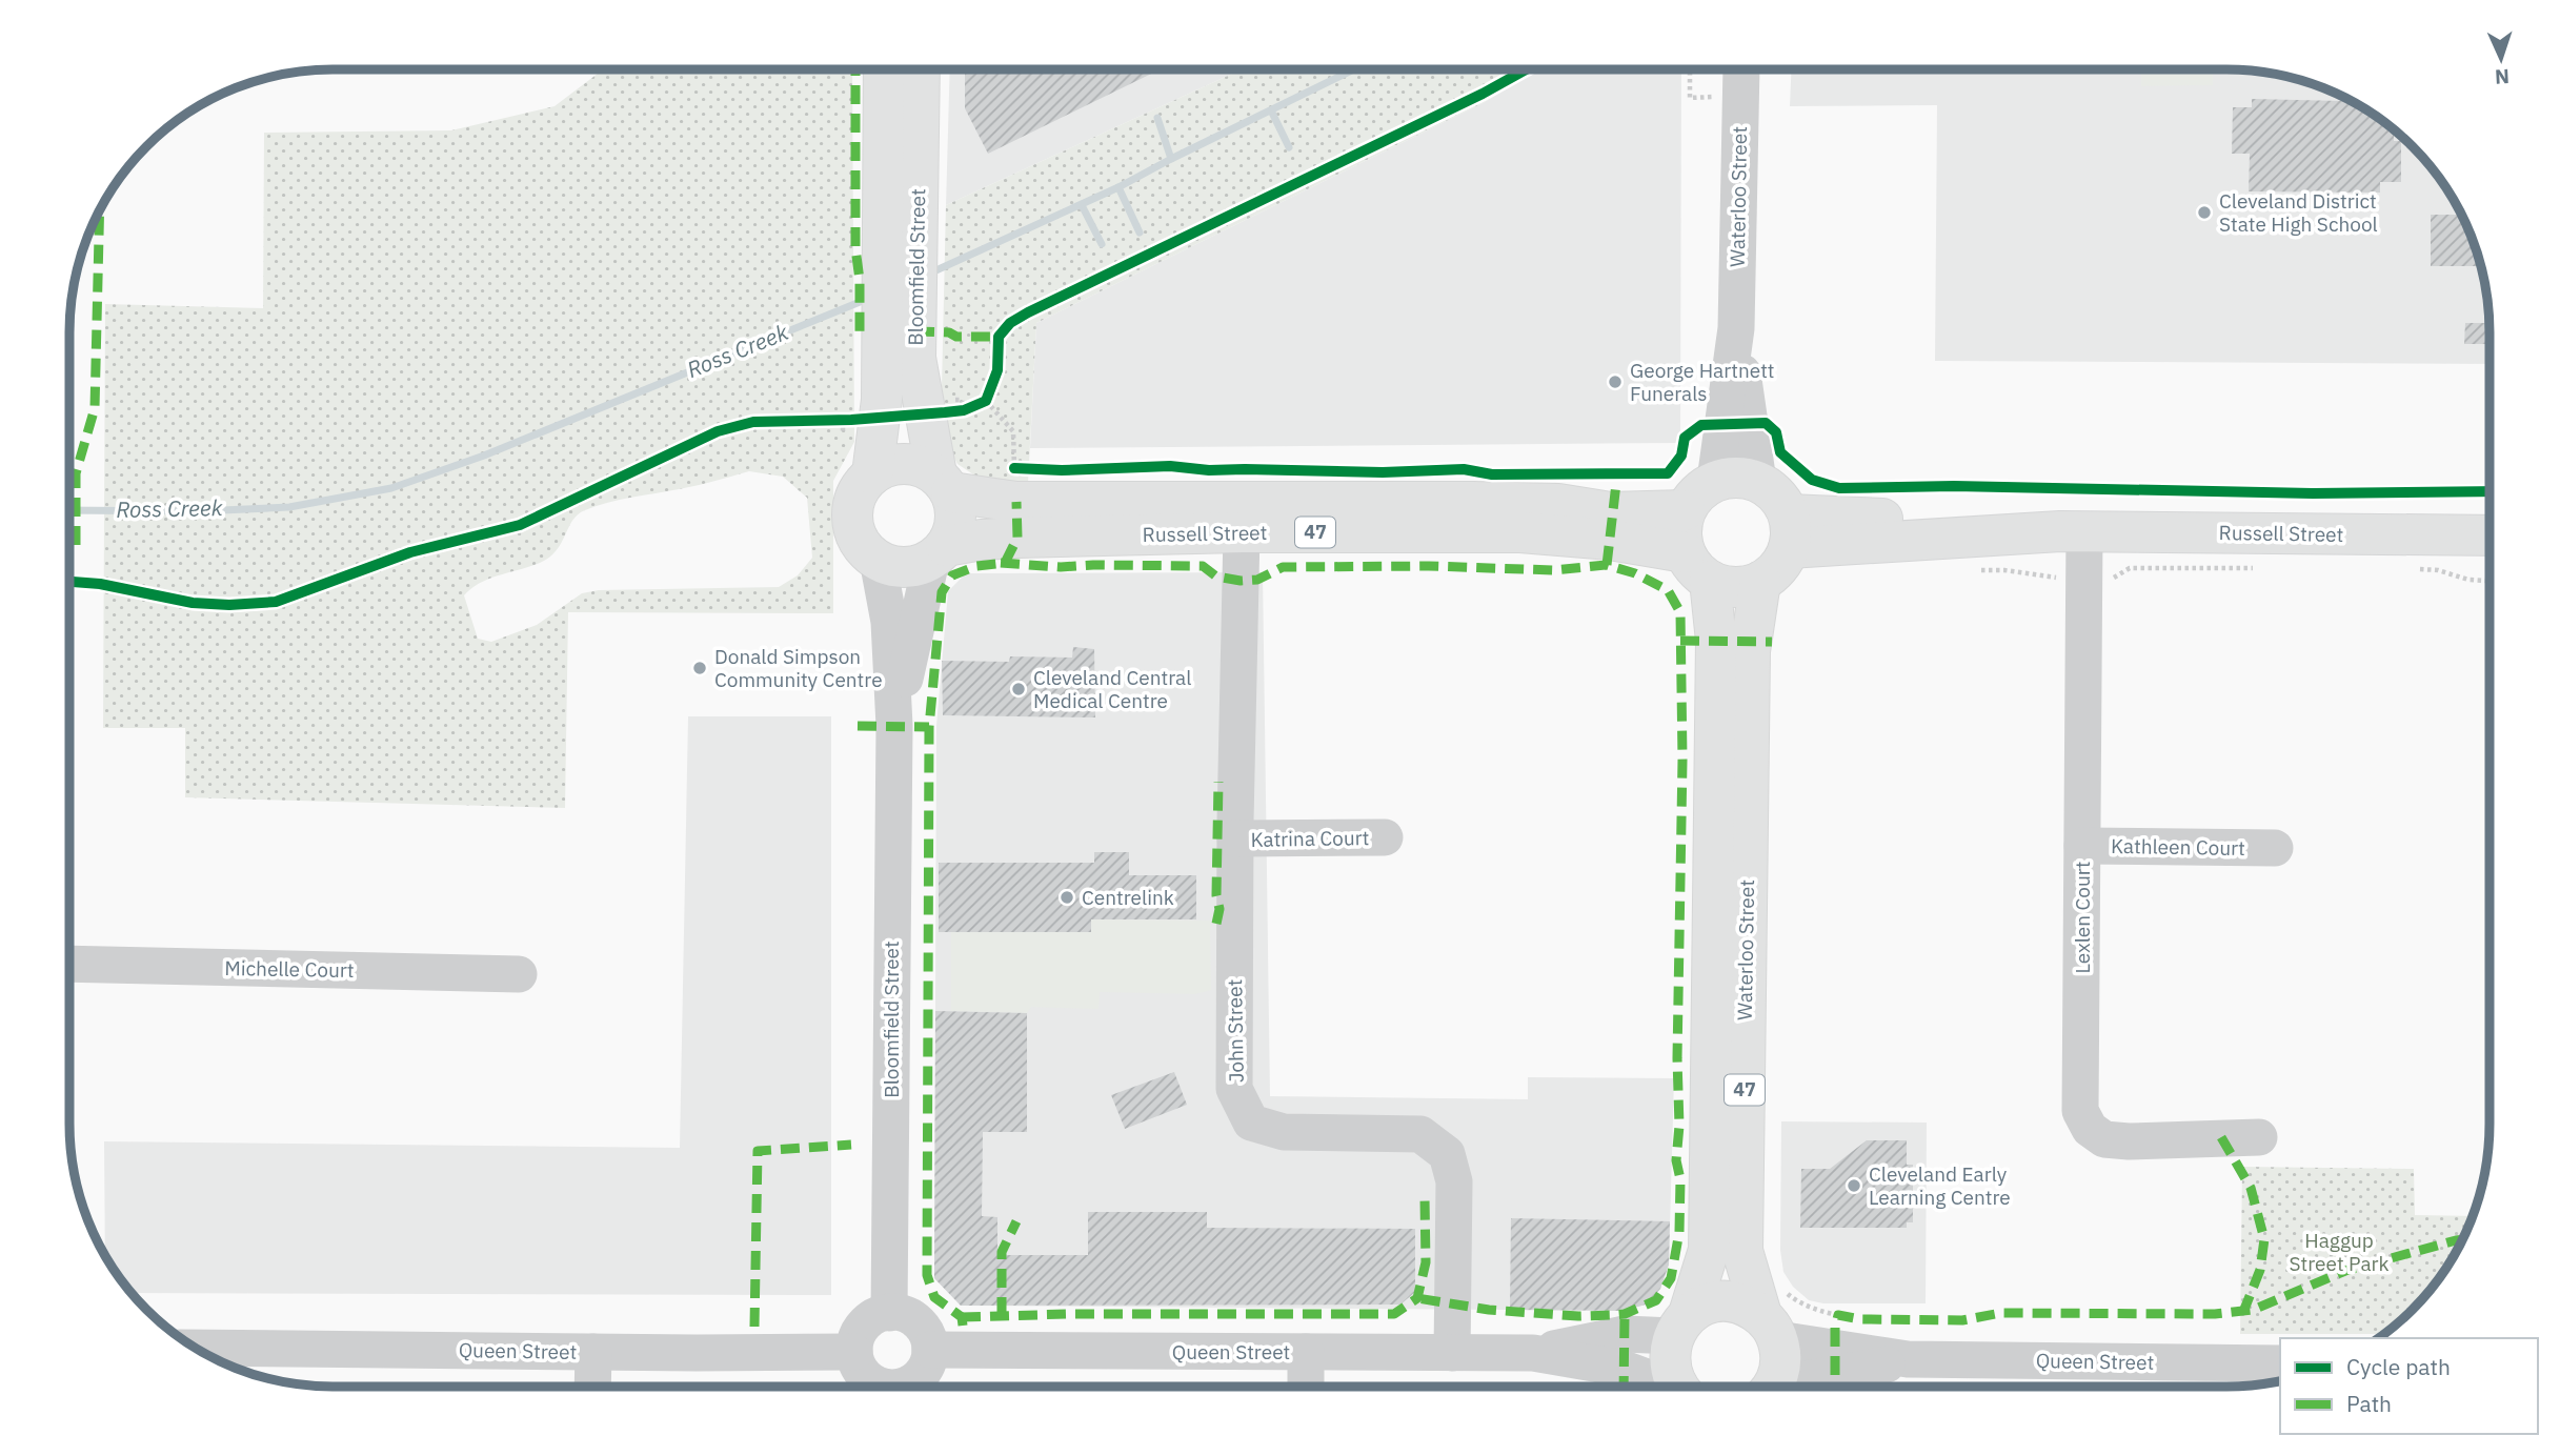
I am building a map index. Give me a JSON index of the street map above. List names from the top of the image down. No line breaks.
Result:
{"streets":{"main road":["Waterloo Street","Bloomfield Street","47","Russell Street"],"street":["Katrina Court","Kathleen Court","Lexlen Court","Michelle Court","John Street","Queen Street"]},"crossings":[["Waterloo Street","47"],["Waterloo Street","Russell Street"],["Waterloo Street","Queen Street"],["Bloomfield Street","47"],["Bloomfield Street","Russell Street"],["47","Russell Street"],["47","Queen Street"],["Russell Street","Lexlen Court"],["Russell Street","John Street"],["Katrina Court","John Street"],["Kathleen Court","Lexlen Court"],["John Street","Queen Street"]],"water":["Ross Creek"],"parks":["Haggup Street Park"],"places":["Cleveland District State High School","George Hartnett Funerals","Donald Simpson Community Centre","Cleveland Central Medical Centre","Centrelink","Cleveland Early Learning Centre"],"legend":["Cycle path","Path"],"north":"bottom"}
